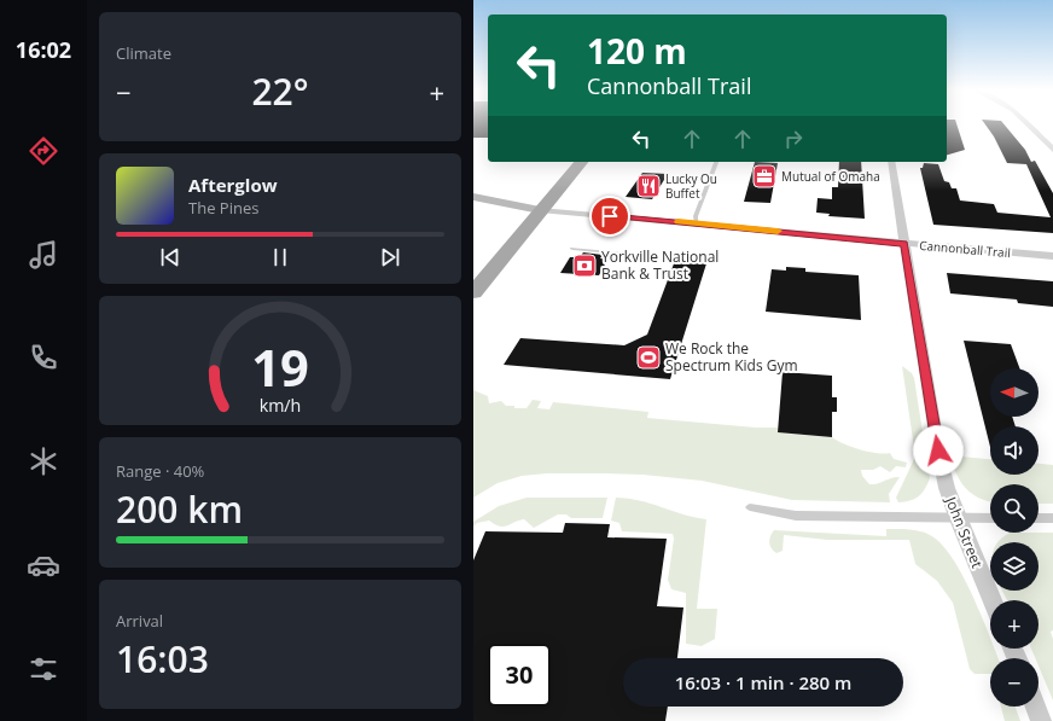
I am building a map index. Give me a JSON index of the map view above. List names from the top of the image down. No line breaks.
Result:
{"streets":{"main road":["Cannonball Trail"],"street":["John Street"]},"crossings":[["Cannonball Trail","John Street"]],"places":{"office":["Mutual of Omaha"],"restaurant":["Lucky Ou Buffet"],"bank":["Yorkville National Bank & Trust"],"sports":["We Rock the Spectrum Kids Gym"]},"north":"left","page":{"tabs":"16:02","tile":["Climate",["Range · 40%","200 km"],["Arrival","16:03"]],"turn":["120 m","Cannonball Trail"],"heat":["−","22°","+"],"song":["Afterglow","The Pines"],"map_buttons":["+","−"],"limit":"30","trip":"16:03 · 1 min · 280 m","gauge":["19","km/h"]}}
